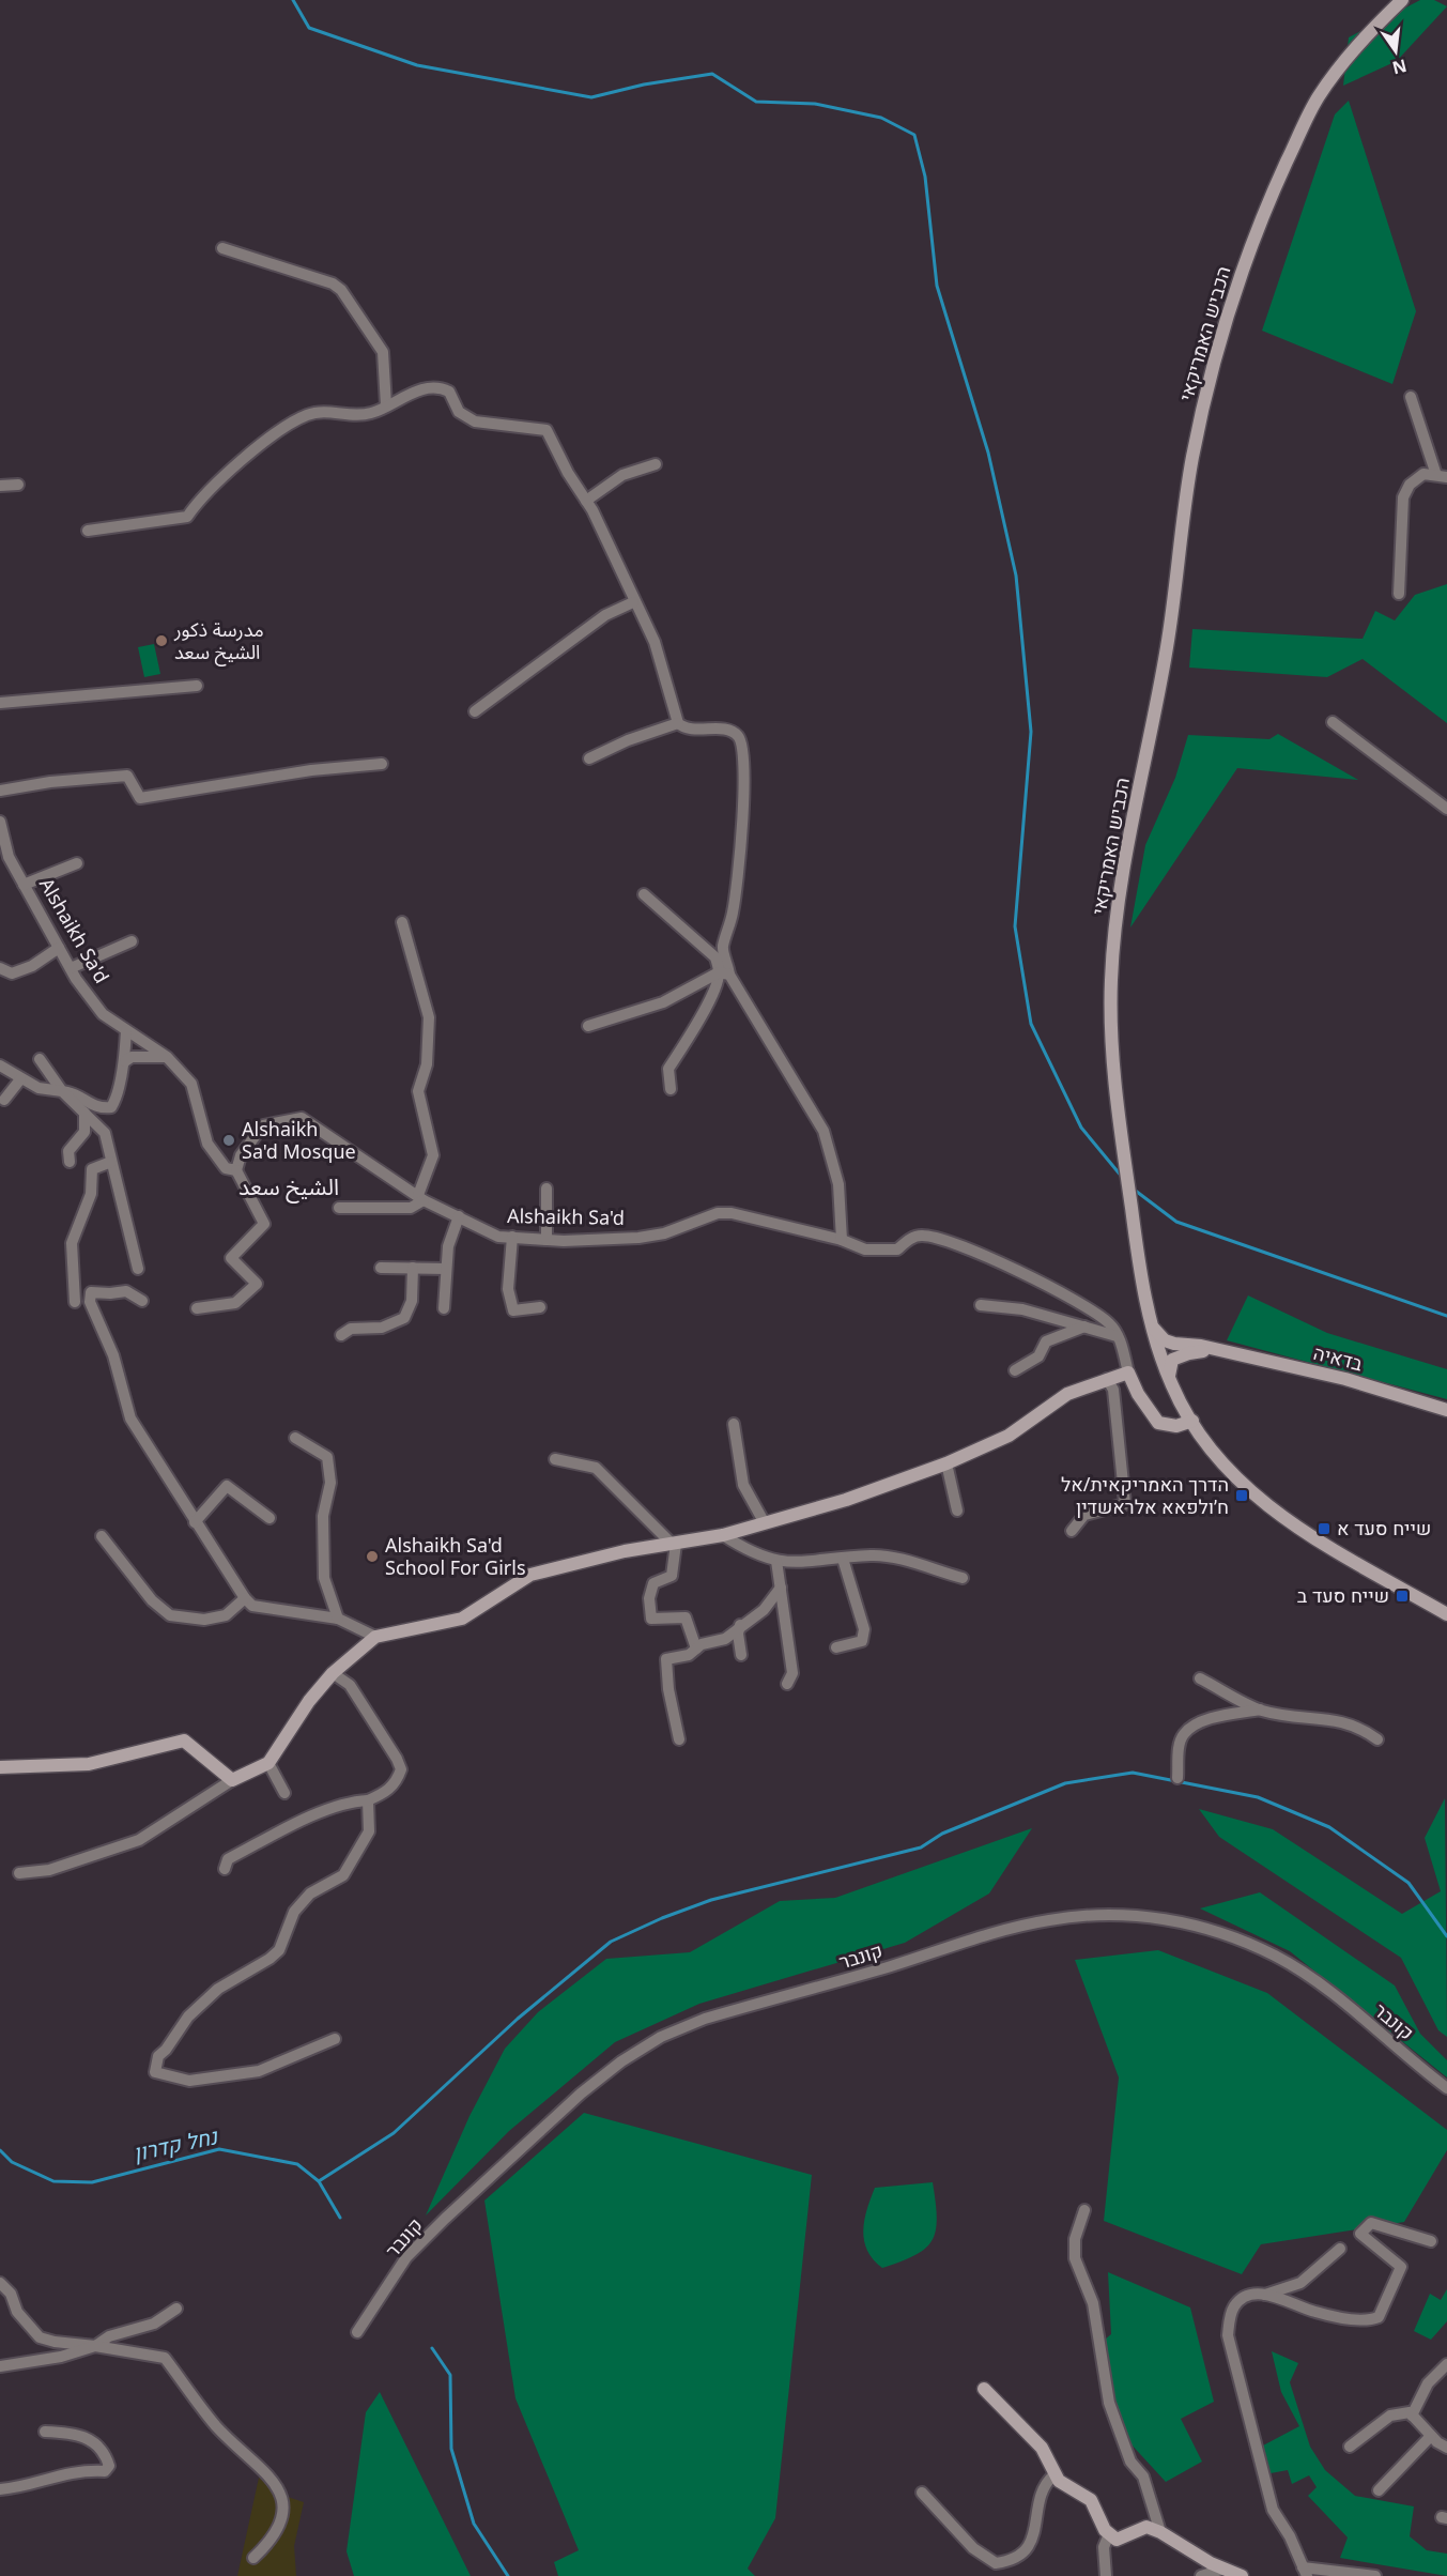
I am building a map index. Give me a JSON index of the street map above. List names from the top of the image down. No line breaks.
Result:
{"streets":{"main road":["הכביש האמריקאי","Alshaikh Sa'd","בדאיה"],"street":["קונבר"]},"crossings":[["הכביש האמריקאי","Alshaikh Sa'd"]],"districts":["الشيخ سعد"],"water":["נחל קדרון"],"places":{"other":["مدرسة ذكور الشيخ سعد","Alshaikh Sa'd Mosque","Alshaikh Sa'd School For Girls"],"transit":["הדרך האמריקאית/אל ח׳ולפאא אלראשדין","שייח סעד א","שייח סעד ב"]},"north":"bottom"}
